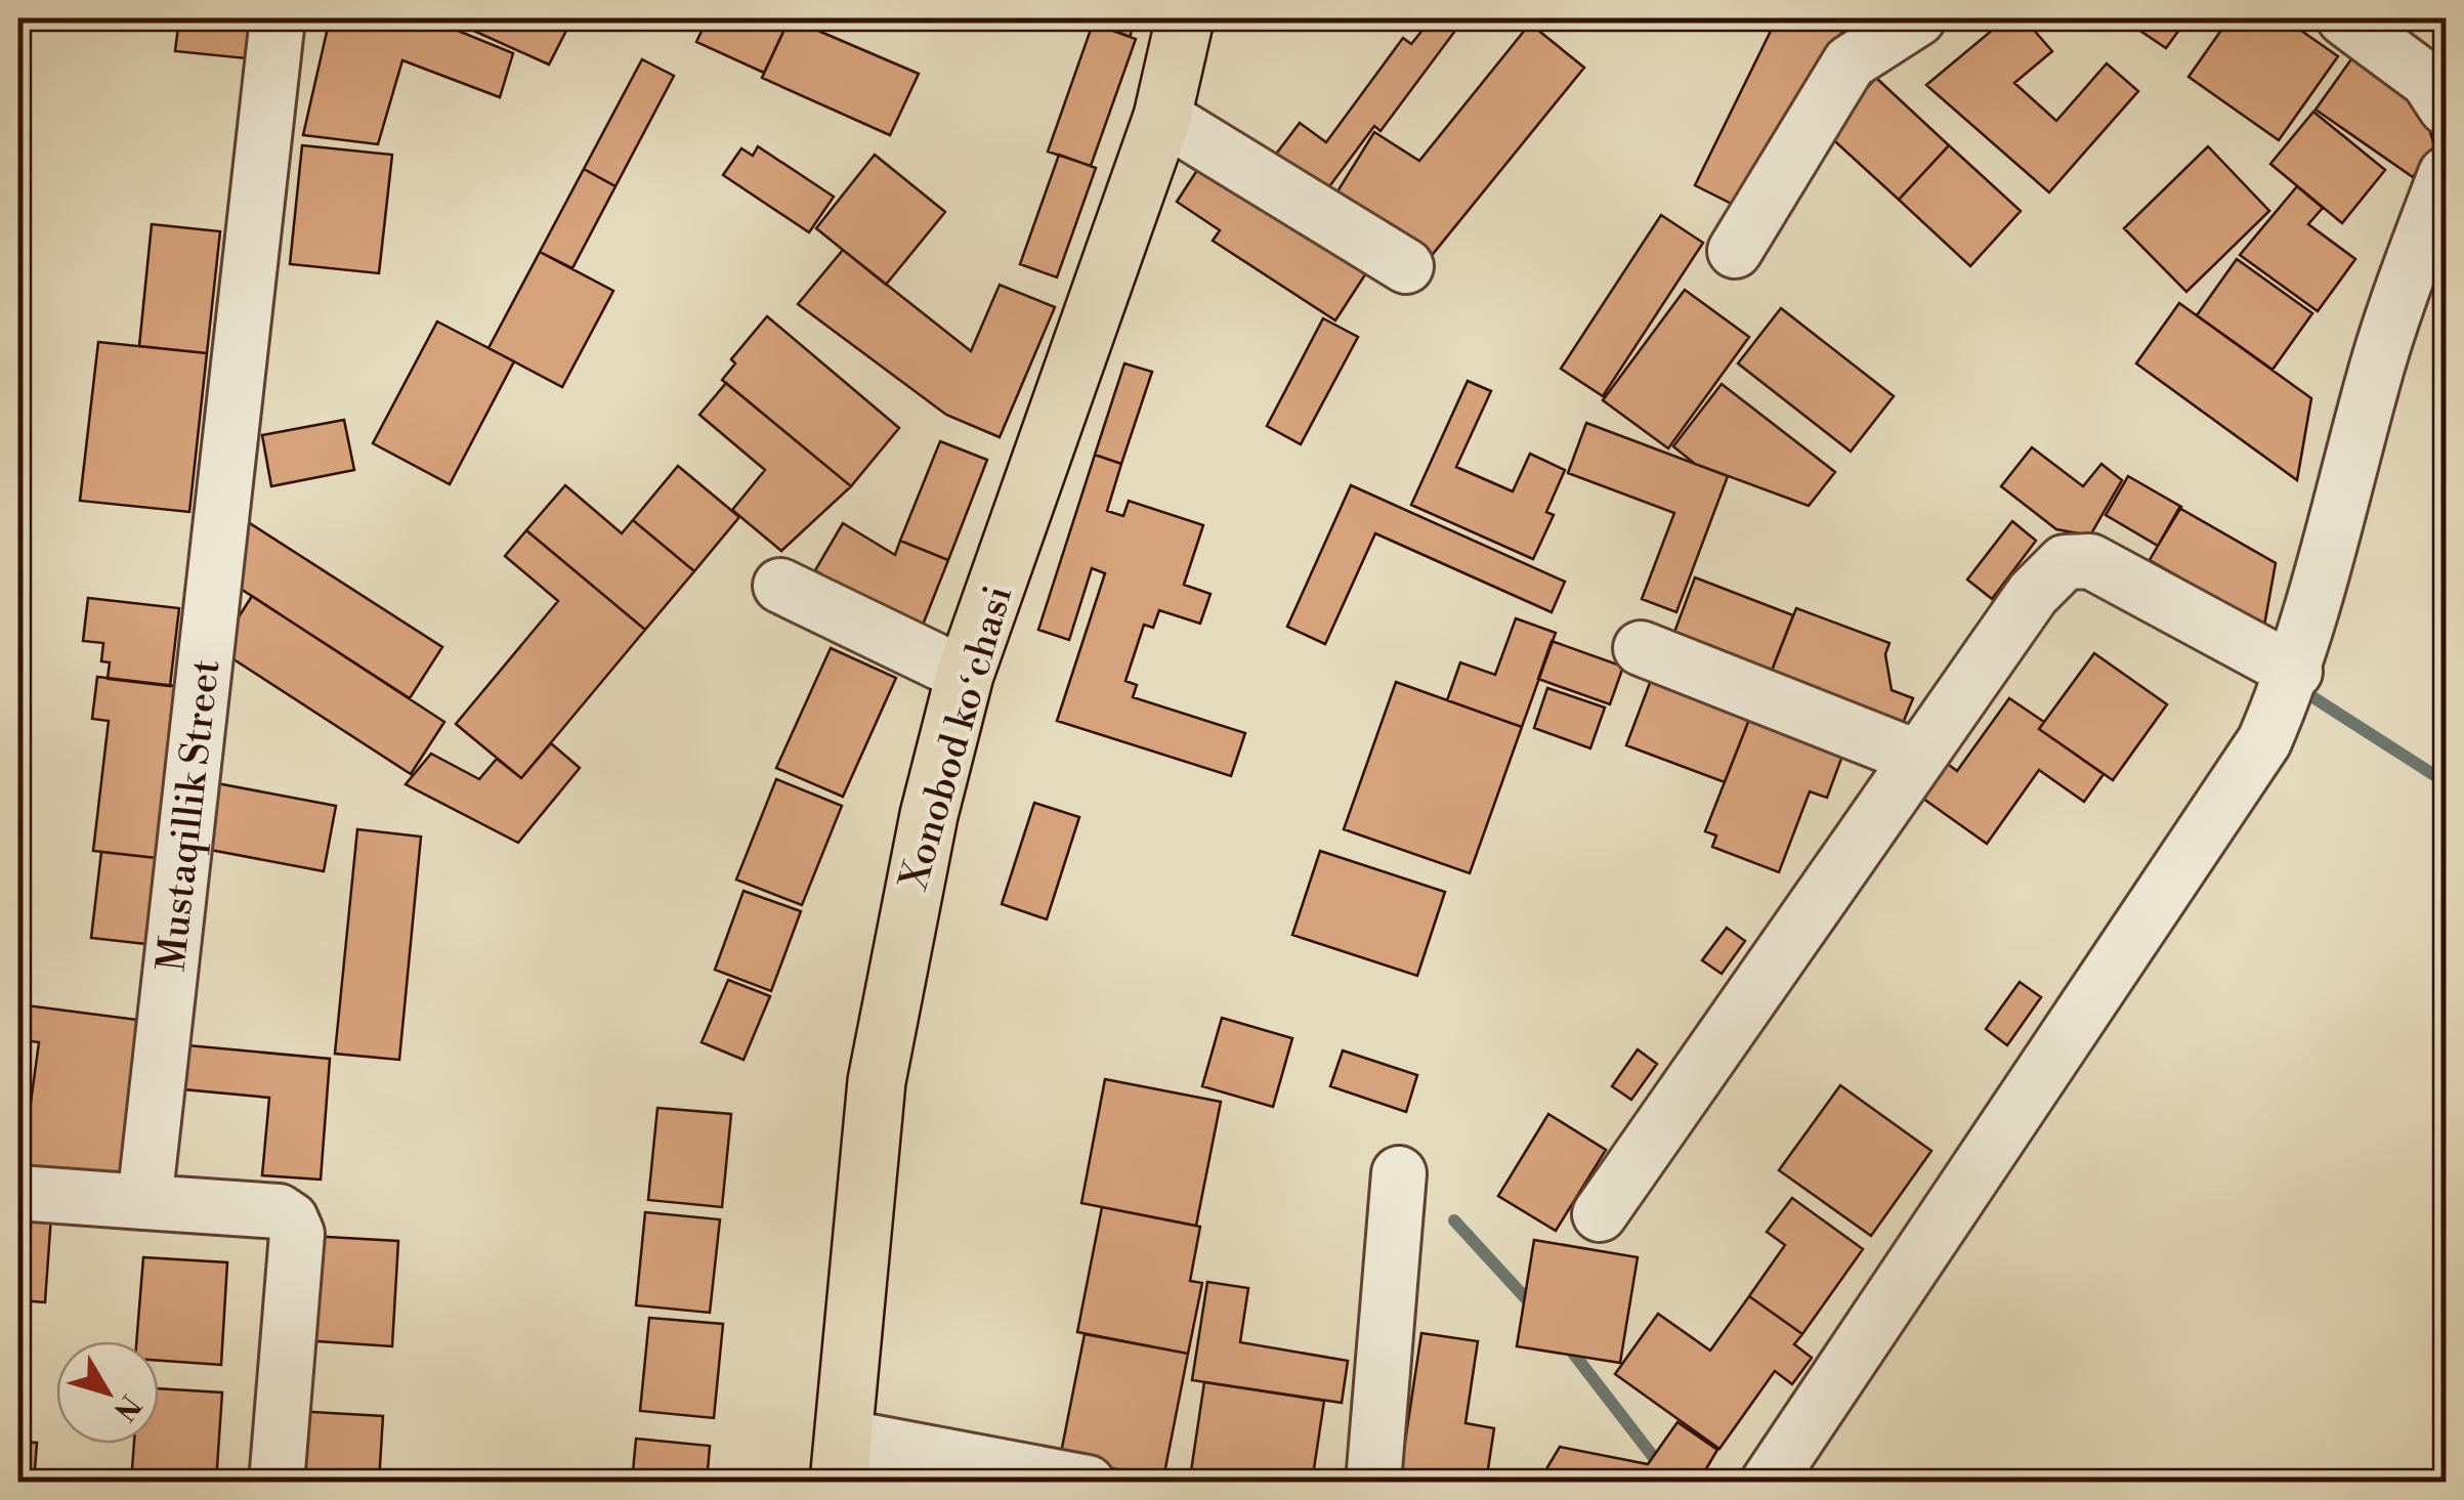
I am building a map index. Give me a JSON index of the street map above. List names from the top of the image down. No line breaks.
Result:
{"streets":{"main road":["Xonobod koʻchasi"],"street":["Mustaqillik Street"]},"north":"bottom right"}
